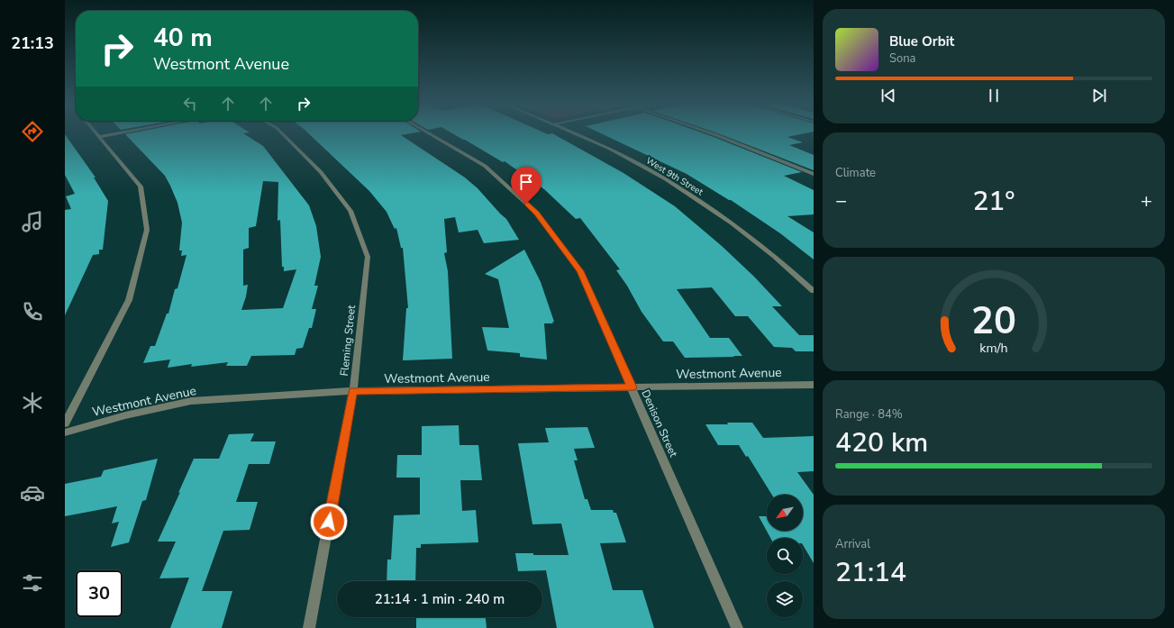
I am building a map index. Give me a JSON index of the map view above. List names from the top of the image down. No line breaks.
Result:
{"streets":{"street":["West 9th Street","Fleming Street","Westmont Avenue","Denison Street"]},"crossings":[["Fleming Street","Westmont Avenue"],["Westmont Avenue","Denison Street"]],"north":"bottom left","page":{"tabs":"21:13","turn":["40 m","Westmont Avenue"],"song":["Blue Orbit","Sona"],"tile":["Climate",["Range · 84%","420 km"],["Arrival","21:14"]],"heat":["−","21°","+"],"limit":"30","trip":"21:14 · 1 min · 240 m","gauge":["20","km/h"]}}
